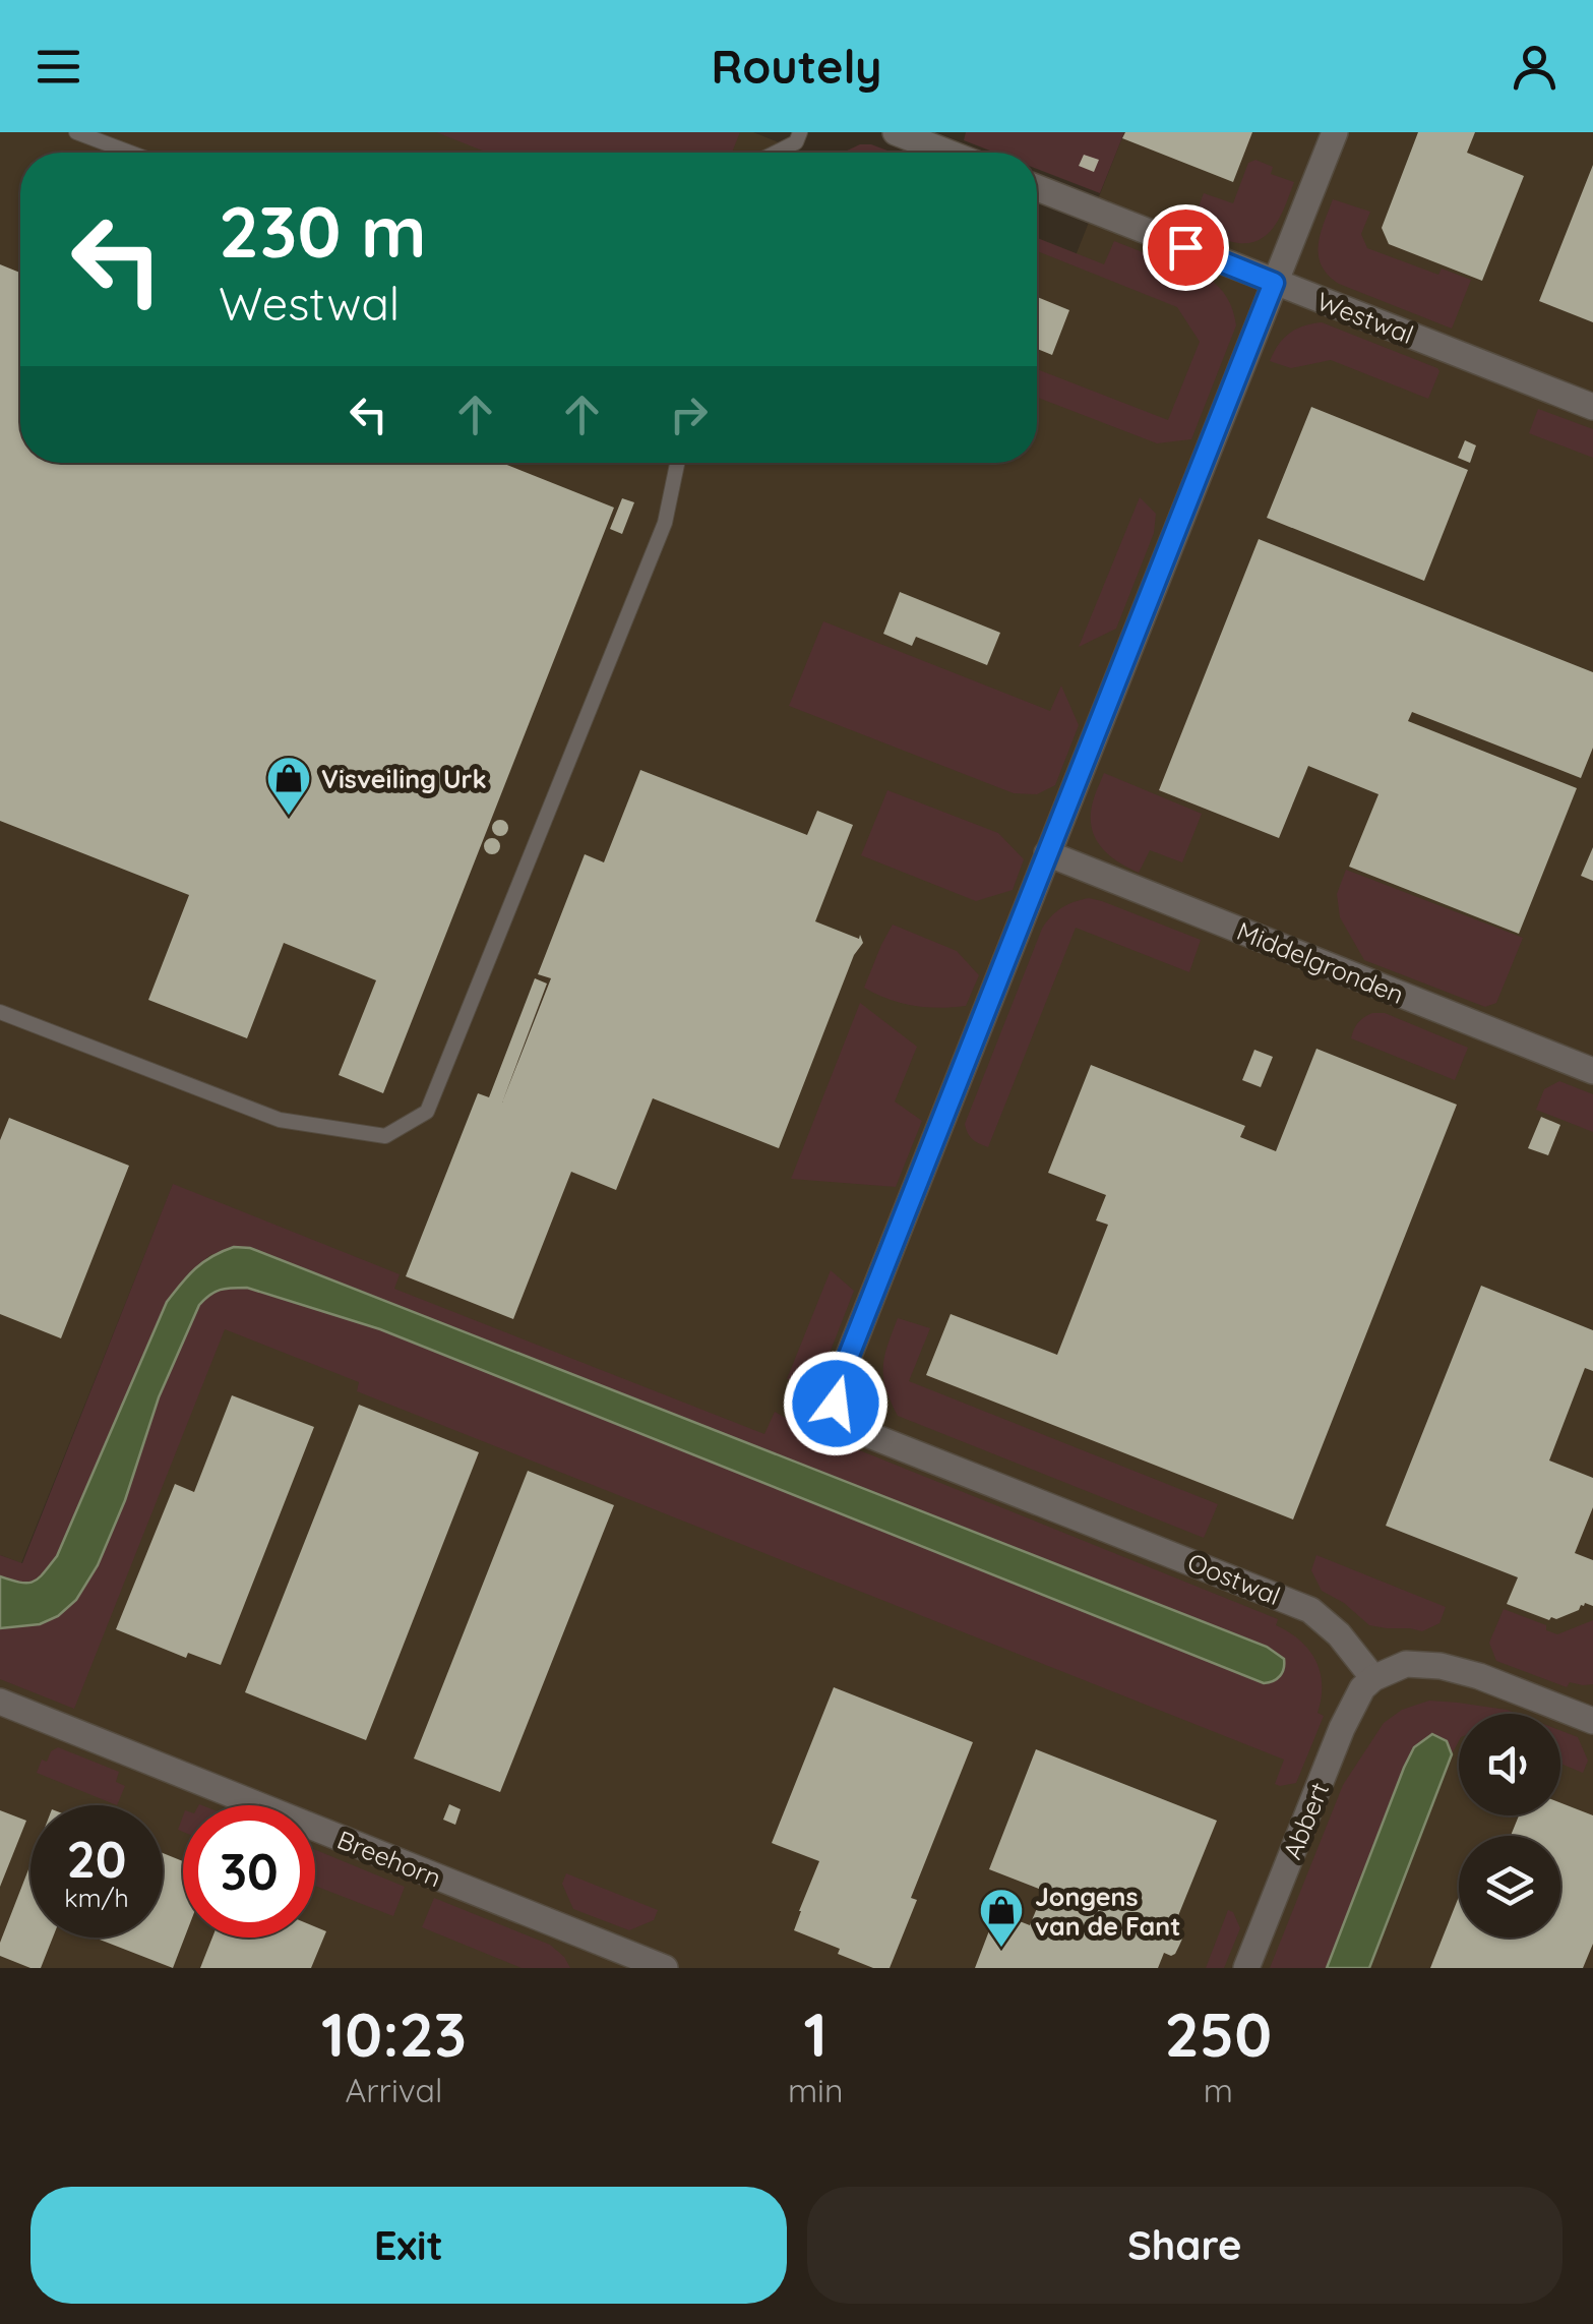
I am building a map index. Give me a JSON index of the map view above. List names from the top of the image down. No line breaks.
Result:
{"streets":{"street":["Westwal","Middelgronden","Oostwal","Abbert","Breehorn"]},"crossings":[["Middelgronden","Oostwal"],["Oostwal","Abbert"]],"places":{"shop":["Visveiling Urk","Jongens van de Fant"]},"page":{"header":"Routely","turn":["230 m","Westwal"],"speed":"20 km/h","limit":"30","eta":["10:23","Arrival","1","min","250","m"],"buttons":["Exit","Share"]}}
